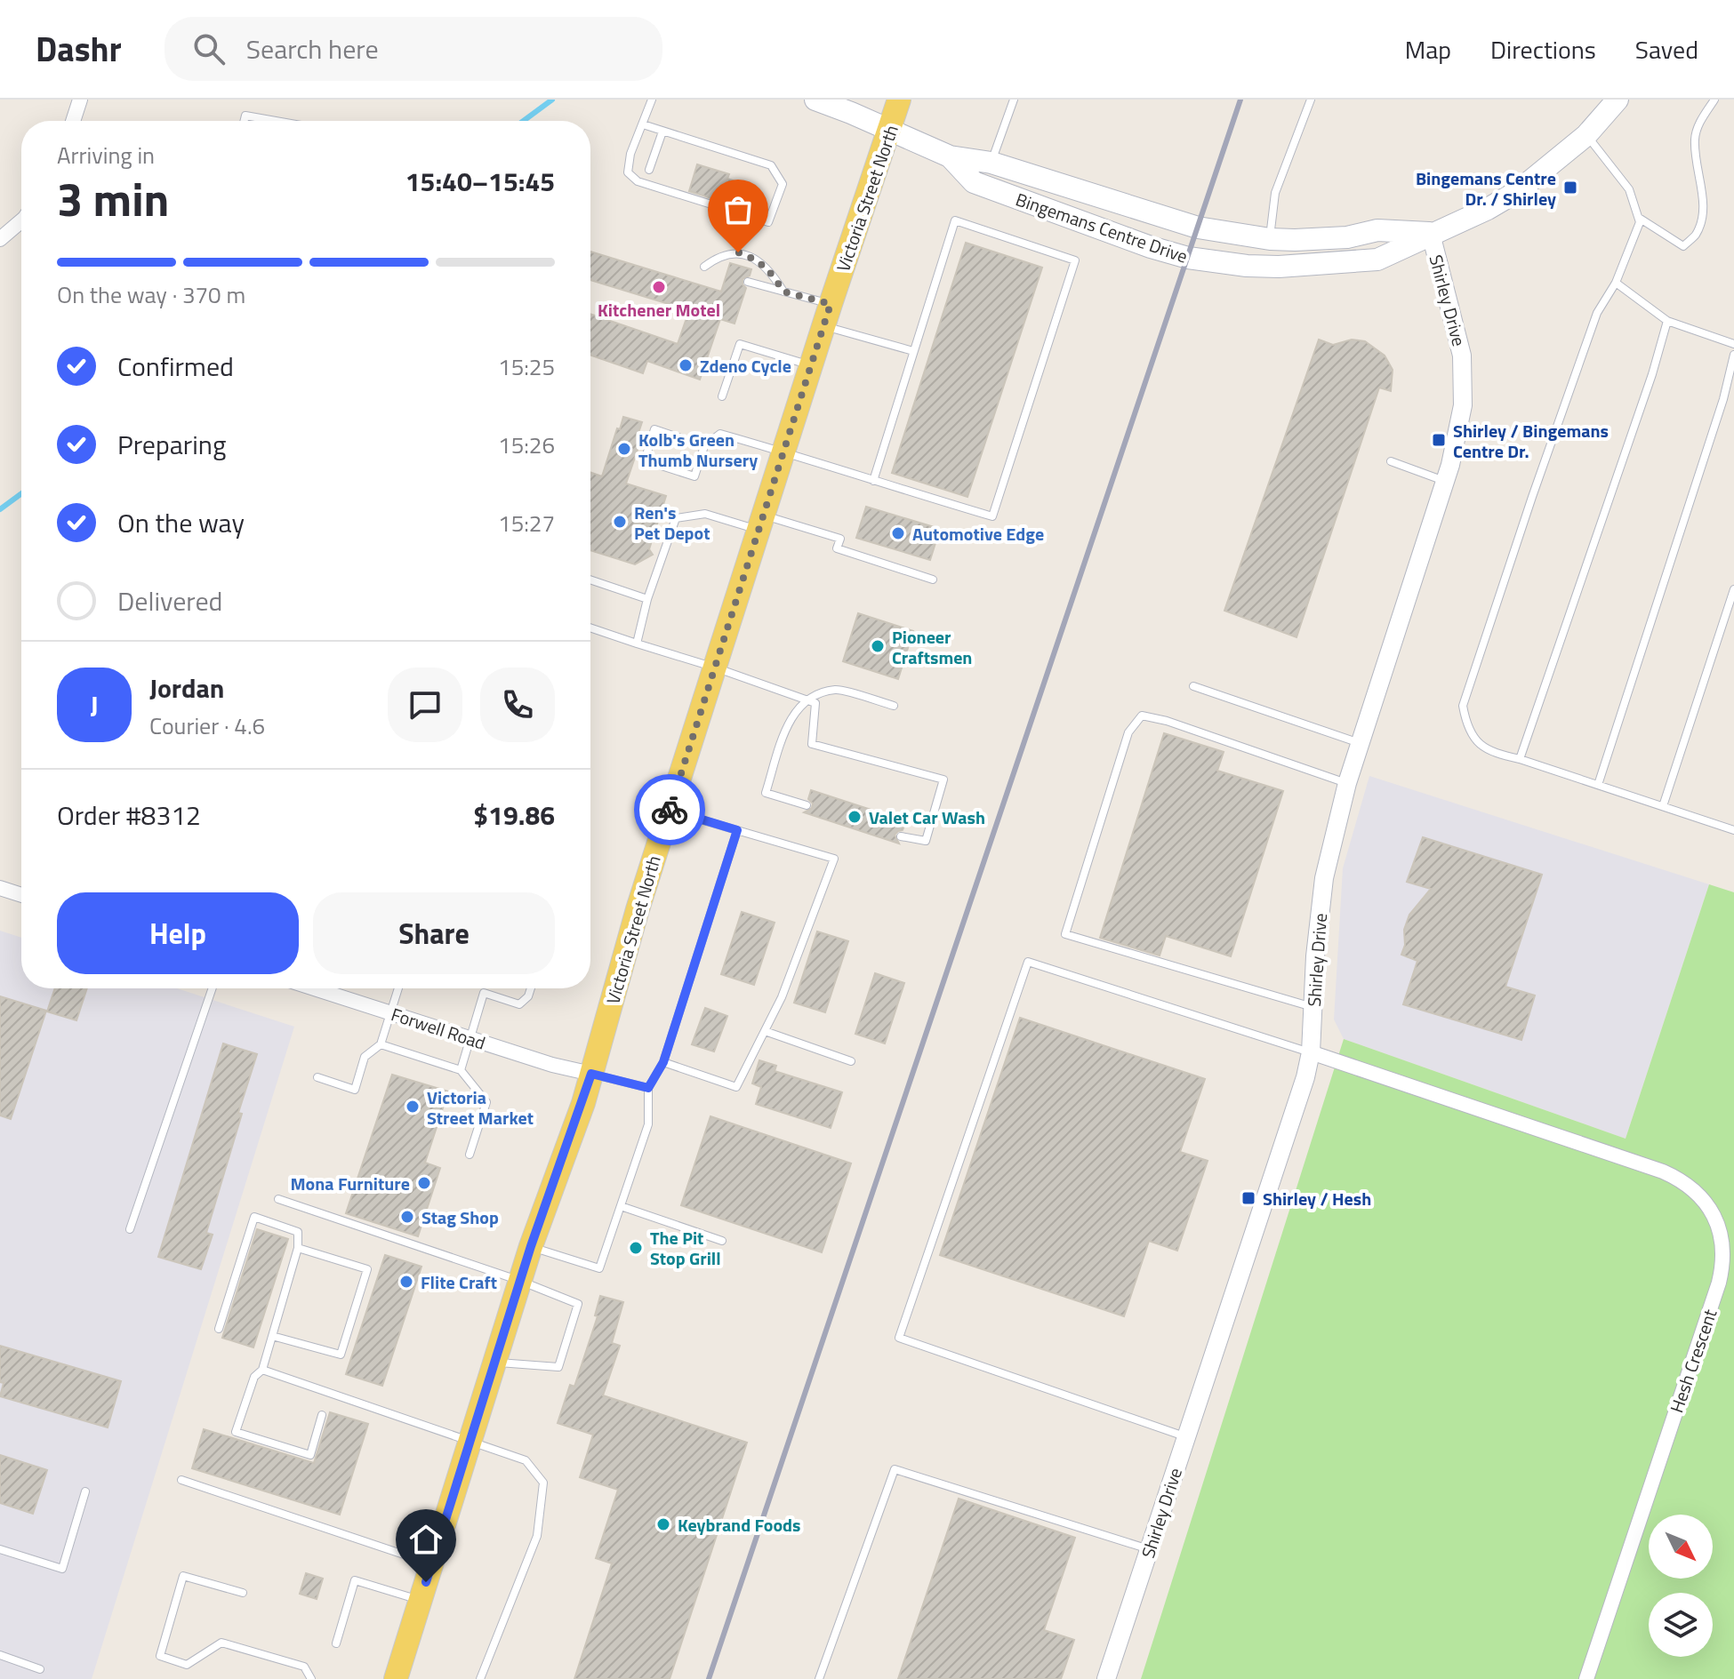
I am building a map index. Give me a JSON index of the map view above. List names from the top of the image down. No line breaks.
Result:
{"streets":{"main road":["Victoria Street North","Bingemans Centre Drive"],"street":["Shirley Drive","Forwell Road","Hesh Crescent"]},"crossings":[["Victoria Street North","Bingemans Centre Drive"],["Victoria Street North","Forwell Road"],["Bingemans Centre Drive","Shirley Drive"],["Shirley Drive","Hesh Crescent"]],"places":{"transit":["Bingemans Centre Dr. / Shirley","Shirley / Bingemans Centre Dr.","Shirley / Hesh"],"other":["Kitchener Motel","Zdeno Cycle","Kolb's Green Thumb Nursery","Ren's Pet Depot","Automotive Edge","Pioneer Craftsmen","Valet Car Wash","Victoria Street Market","Mona Furniture","Stag Shop","The Pit Stop Grill","Flite Craft","Keybrand Foods"]},"north":"bottom right","page":{"header":"Dashr","search":"Search here","nav":["Map","Directions","Saved"],"heading":["3 min","Arriving in","15:40–15:45"],"panel":["Jordan","Courier · 4.6","Order #8312","$19.86"],"bar":"On the way · 370 m","list":[["Confirmed","15:25"],["Preparing","15:26"],["On the way","15:27"],"Delivered"],"round":"J","buttons":["Help","Share"]}}
